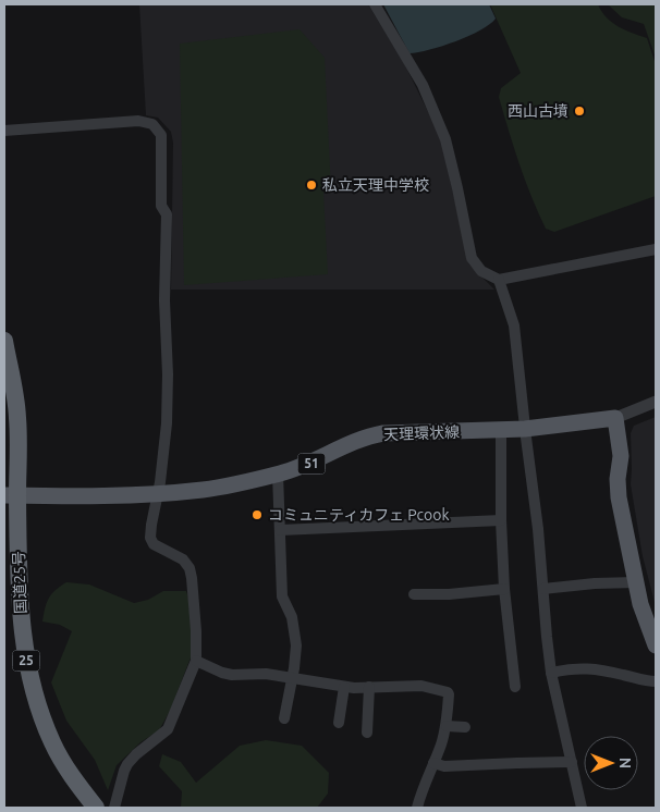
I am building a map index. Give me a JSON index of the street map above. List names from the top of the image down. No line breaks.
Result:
{"streets":{"highway":["国道25号","25"],"main road":["天理環状線","51"]},"crossings":[["天理環状線","国道25号"]],"places":["西山古墳","私立天理中学校","コミュニティカフェ Pcook"],"north":"right"}
